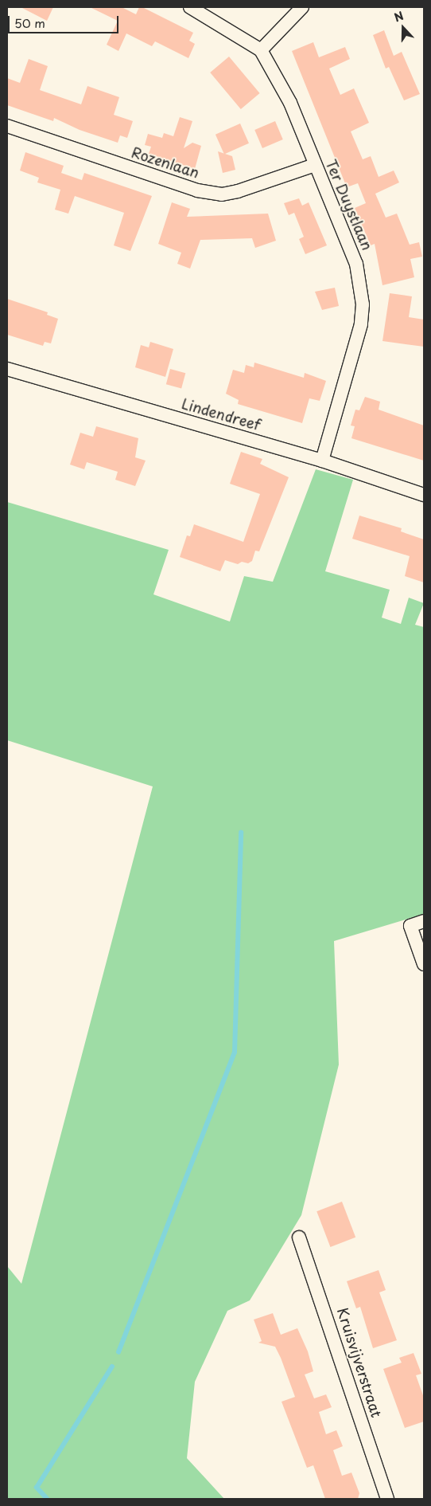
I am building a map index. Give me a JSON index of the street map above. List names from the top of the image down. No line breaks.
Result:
{"streets":{"street":["Rozenlaan","Ter Duystlaan","Lindendreef","Kruisvijverstraat"]},"crossings":[["Rozenlaan","Ter Duystlaan"],["Ter Duystlaan","Lindendreef"]],"scale_bar":"50 m","north":"top"}
